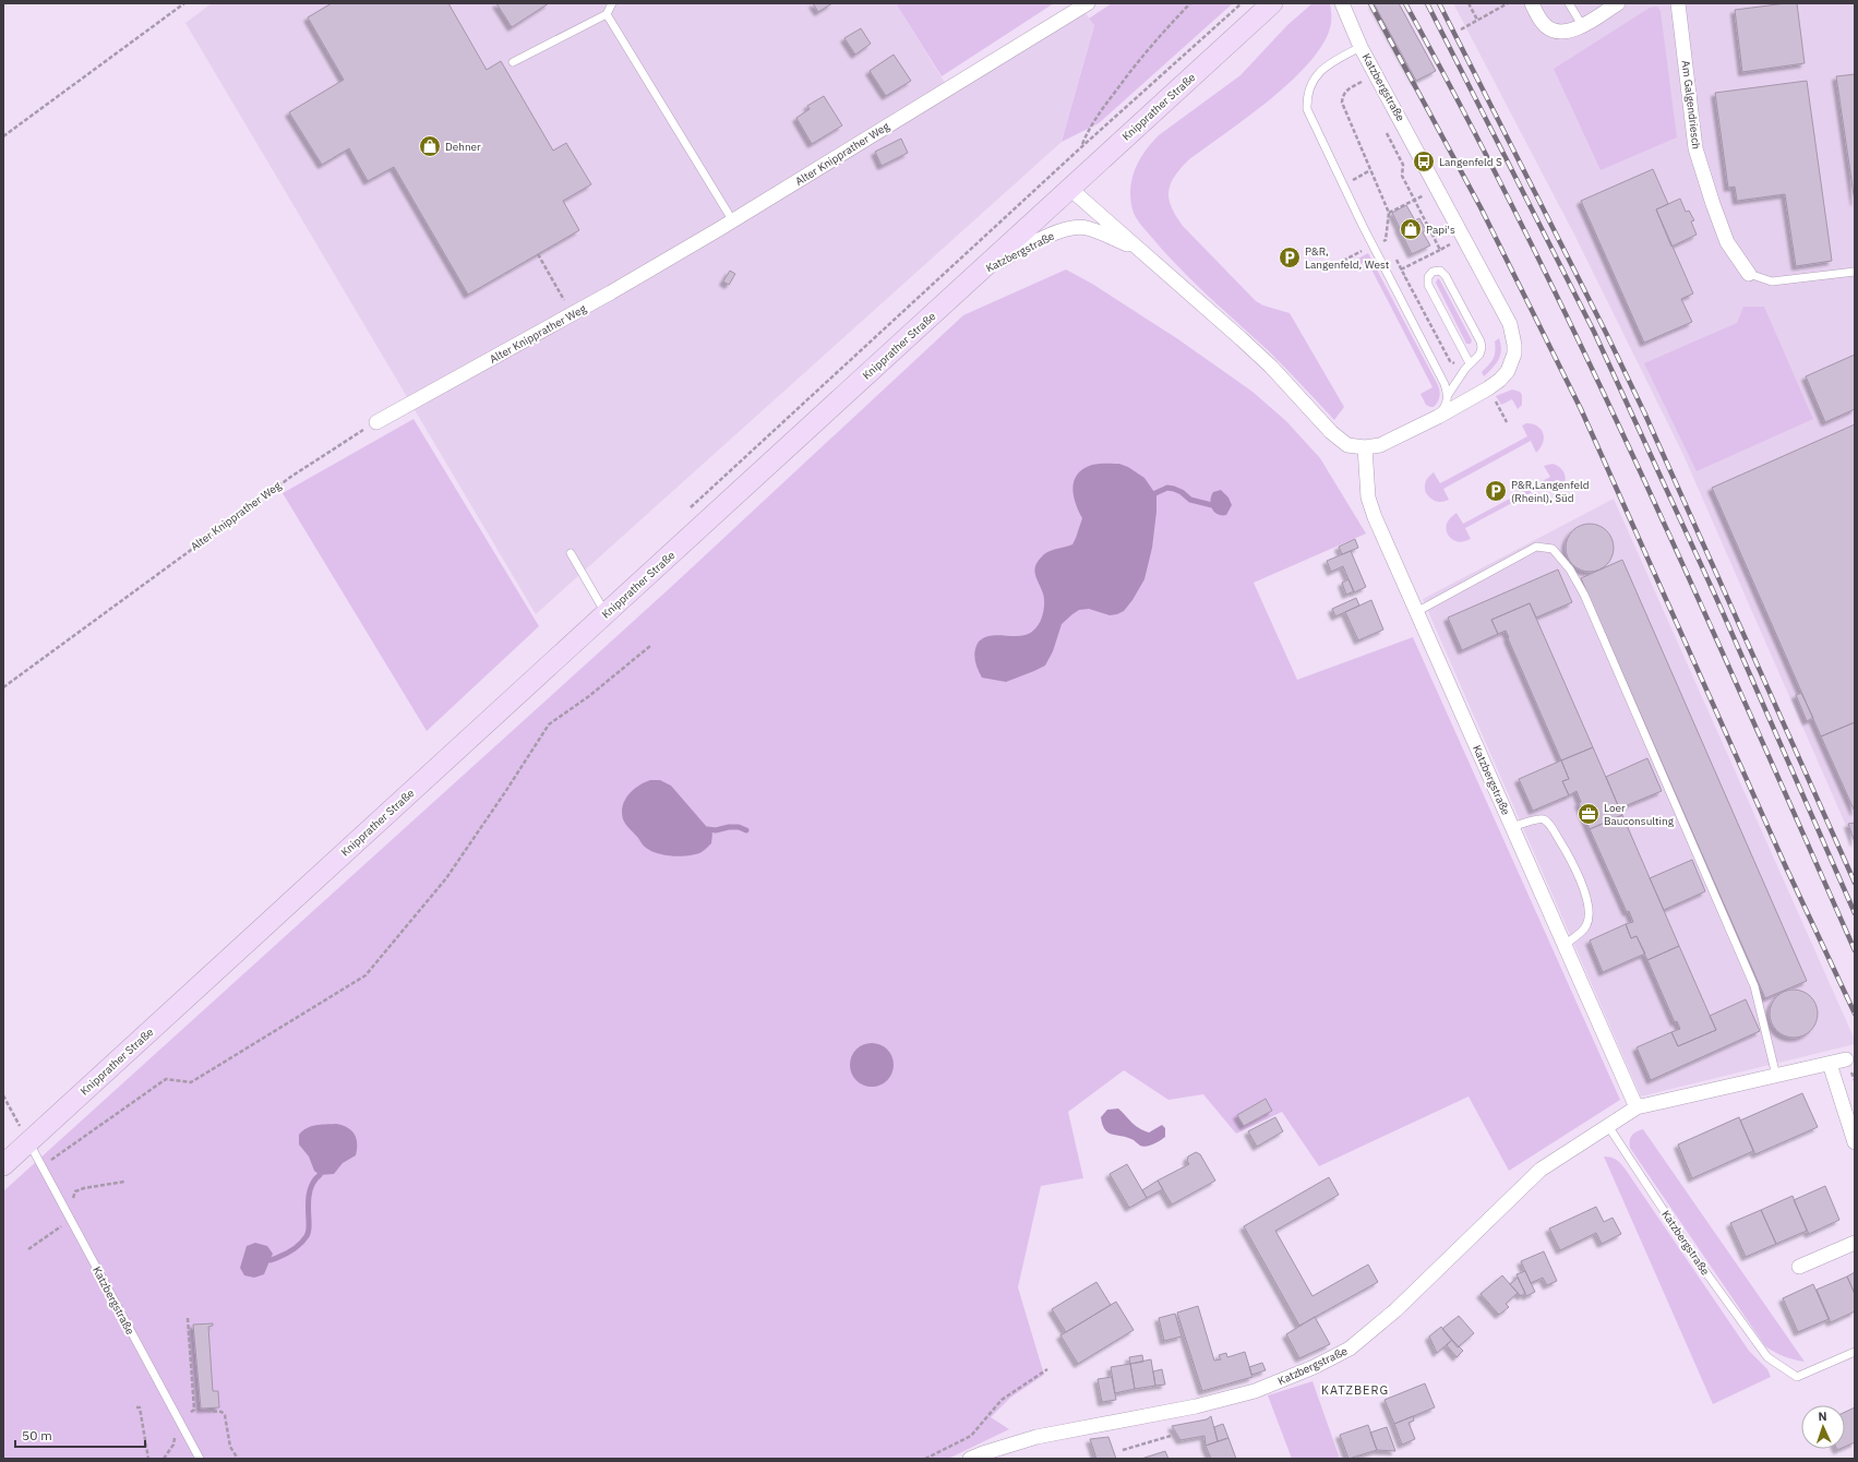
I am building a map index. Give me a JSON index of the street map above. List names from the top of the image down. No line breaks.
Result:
{"streets":{"main road":["Knipprather Straße"],"street":["Katzbergstraße","Am Galgendriesch","Alter Knipprather Weg"]},"crossings":[["Katzbergstraße","Knipprather Straße"]],"districts":["KATZBERG"],"places":{"shop":["Dehner","Papi's"],"bus stop":["Langenfeld S"],"parking":["P&R, Langenfeld, West","P&R,Langenfeld (Rheinl), Süd"],"office":["Loer Bauconsulting"]},"scale_bar":"50 m","north":"top"}
